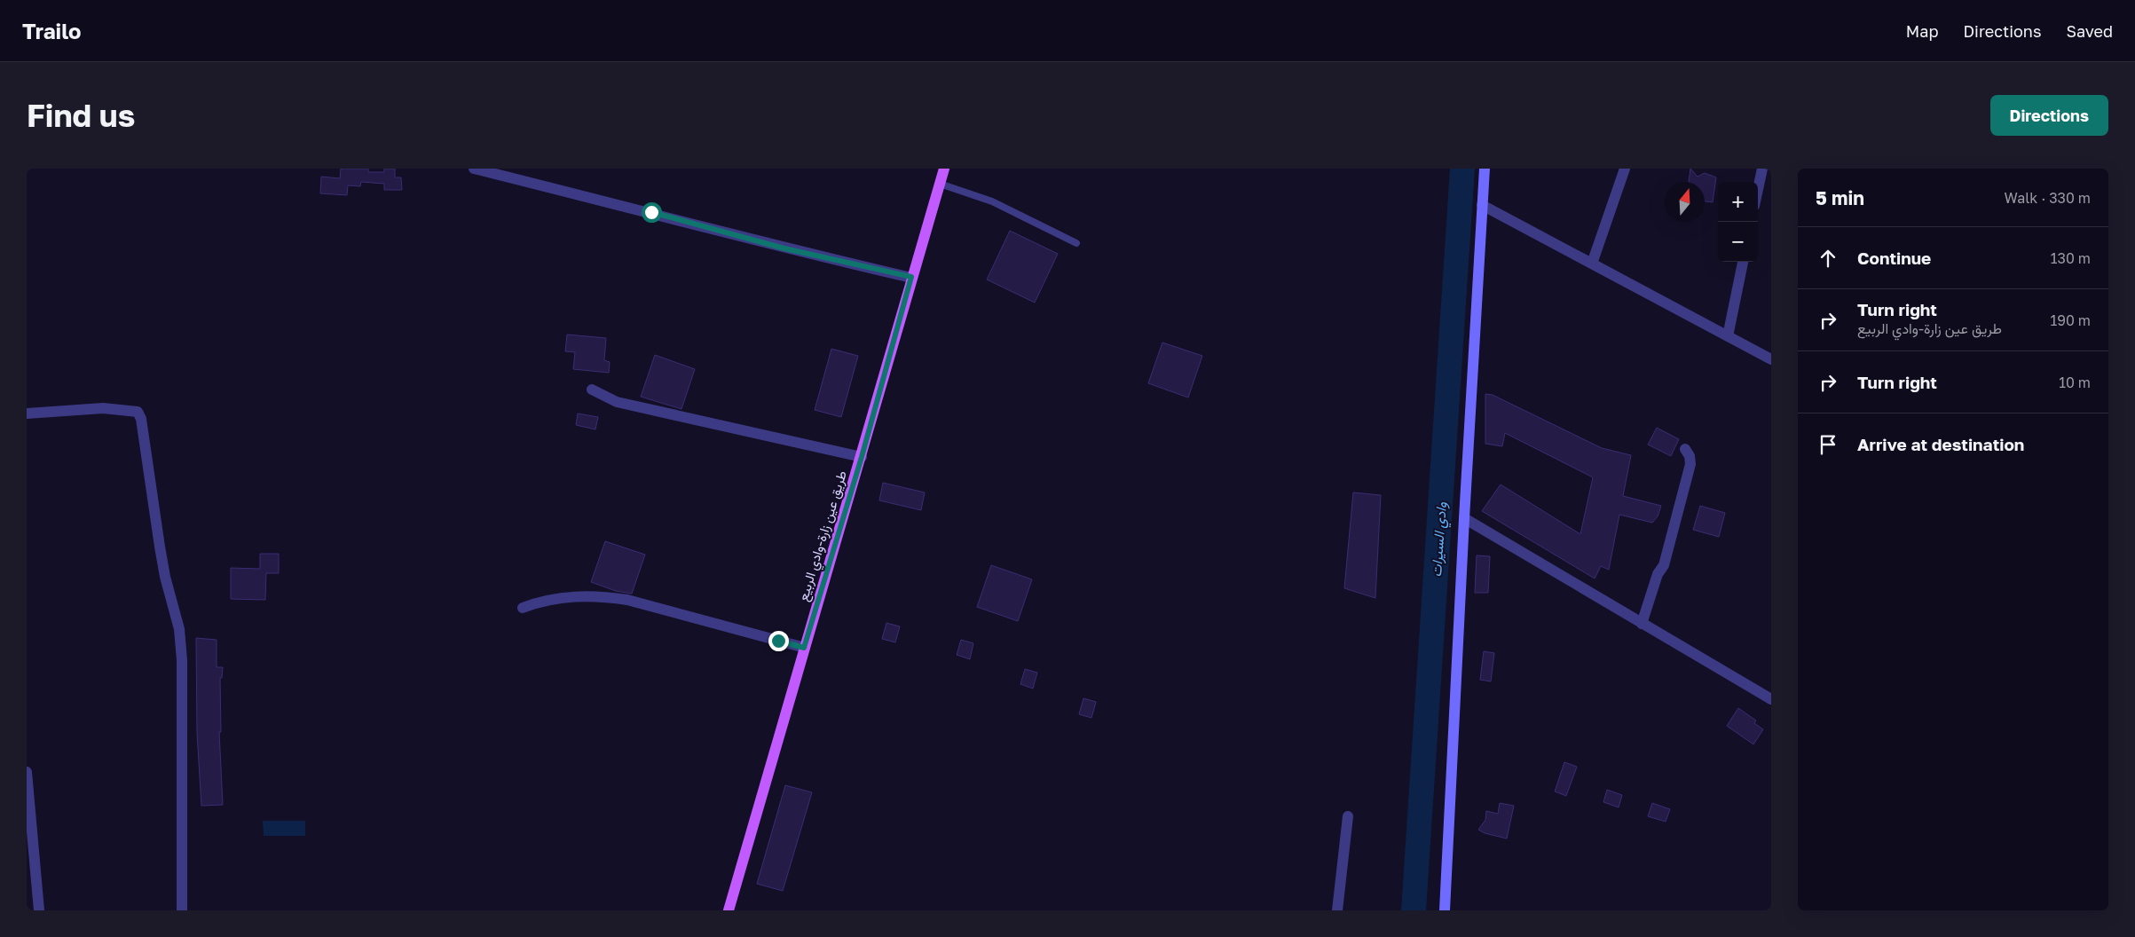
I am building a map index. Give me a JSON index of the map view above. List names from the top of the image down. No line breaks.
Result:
{"streets":{"main road":["طريق عين زارة-وادي الربيع"]},"water":["وادي السيرات"],"north":"top","page":{"header":"Trailo","nav":["Map","Directions","Saved"],"buttons":"Directions","title":"Find us","heading":["5 min","Walk · 330 m"],"map_buttons":["+","−"],"list":[["Continue","130 m"],["Turn right","طريق عين زارة-وادي الربيع","190 m"],["Turn right","10 m"],"Arrive at destination"]}}
